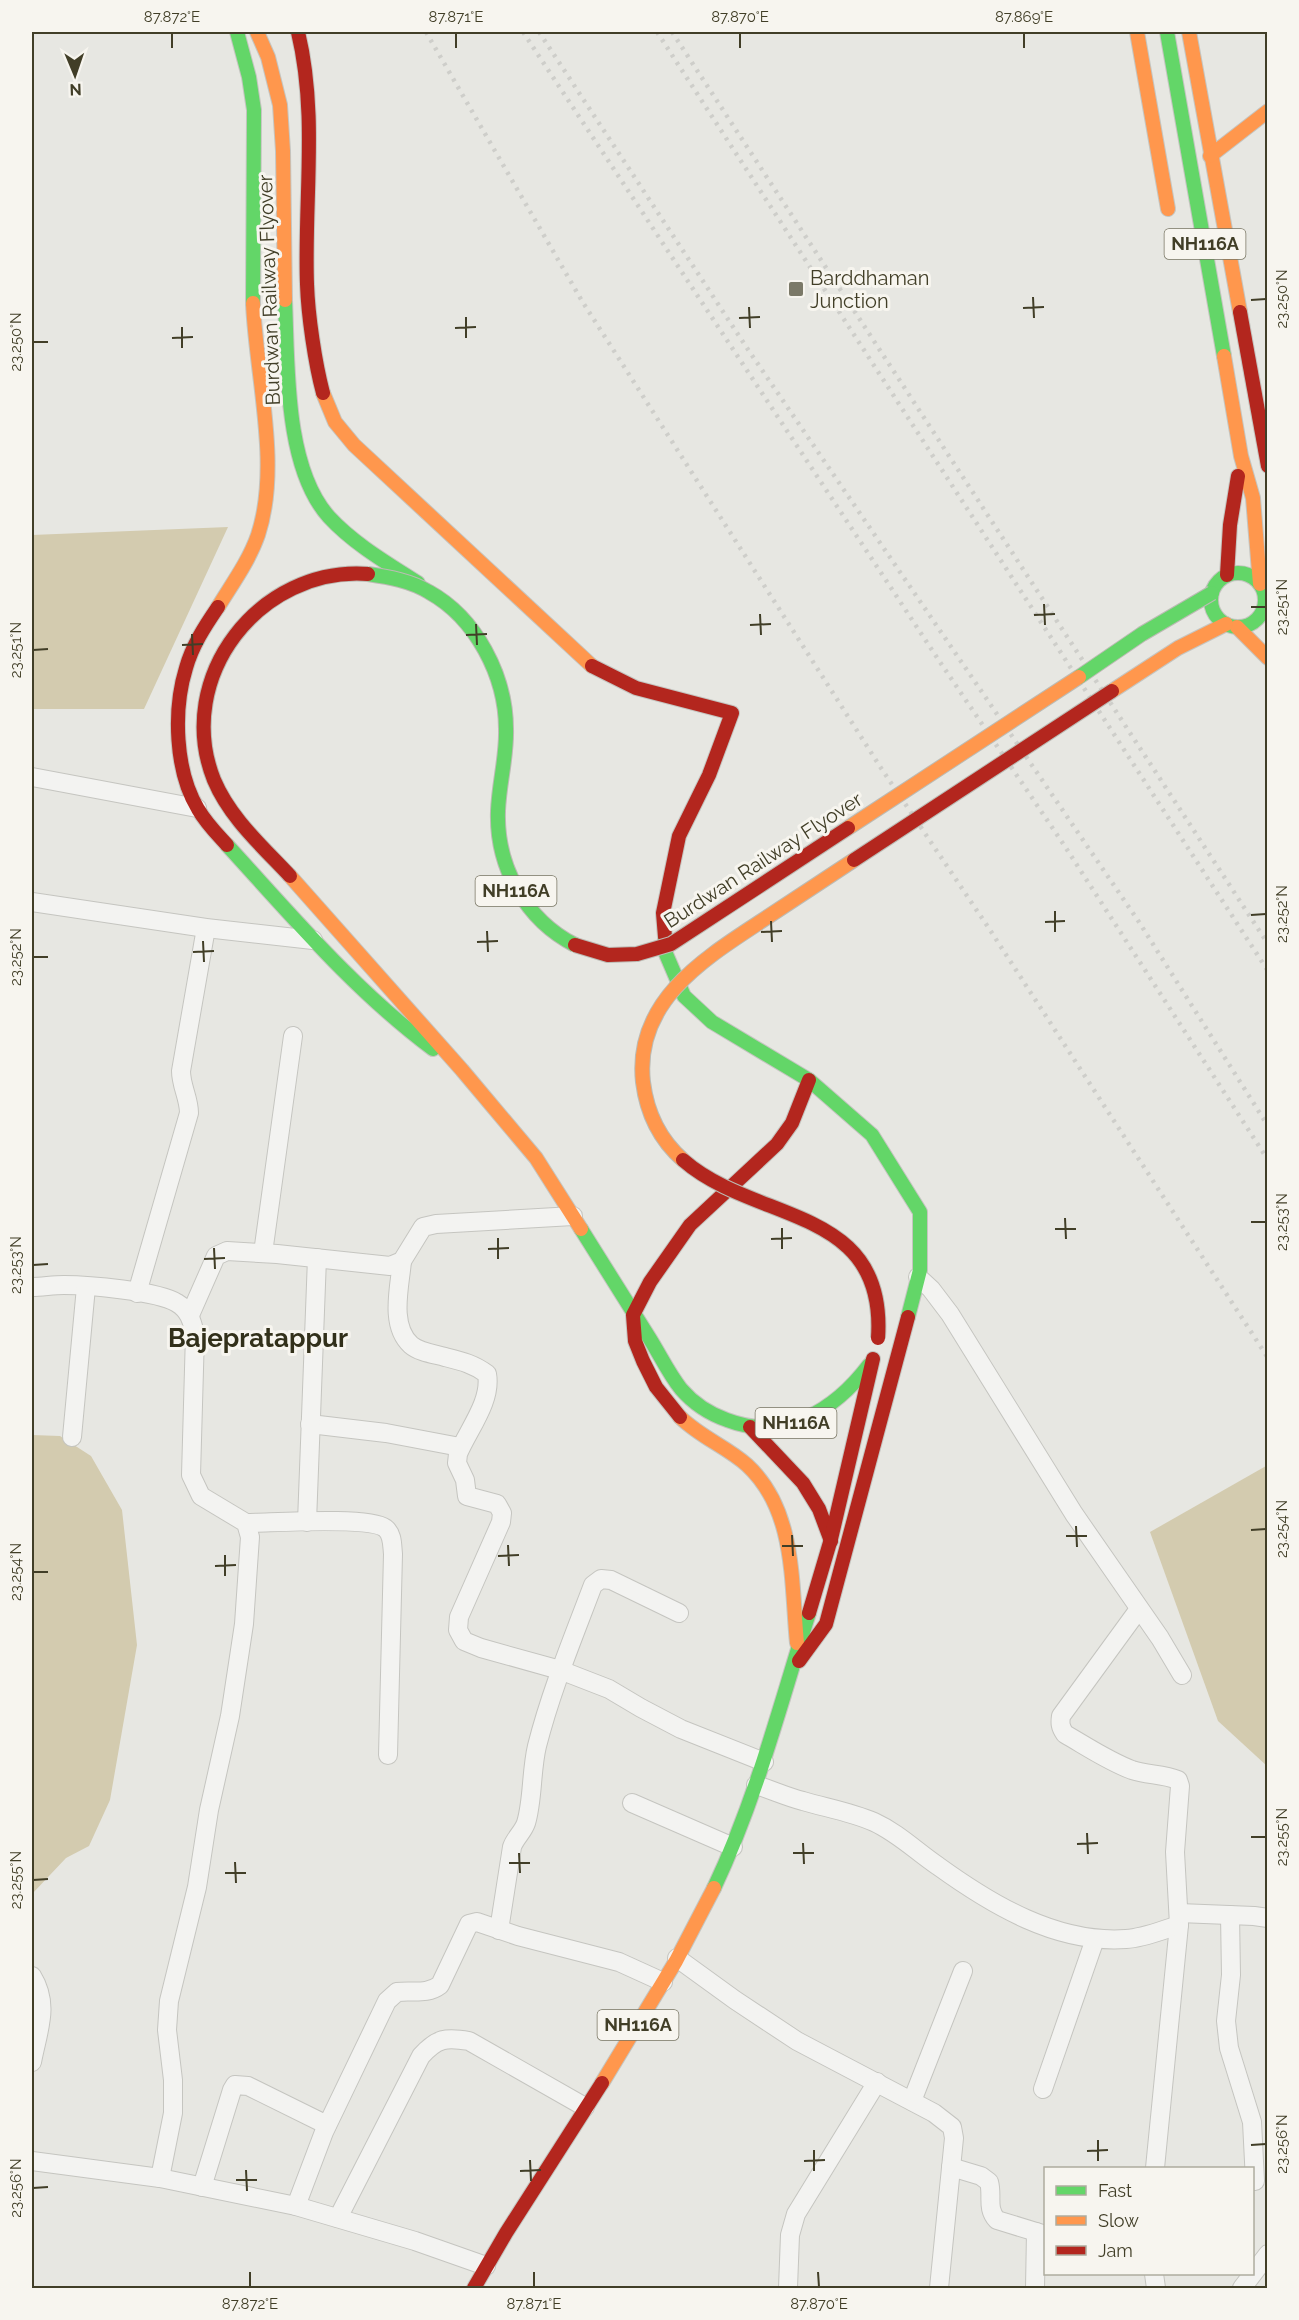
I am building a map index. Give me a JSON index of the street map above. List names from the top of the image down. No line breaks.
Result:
{"streets":{"main road":["NH116A","Burdwan Railway Flyover"]},"crossings":[["NH116A","Burdwan Railway Flyover"]],"districts":["Bajepratappur"],"places":{"transit":["Barddhaman Junction"]},"legend":["Fast","Slow","Jam"],"north":"bottom","coordinates":["87.872°E","87.871°E","87.870°E","87.869°E","23.250°N","23.251°N","23.252°N","23.253°N","23.254°N","23.255°N","23.256°N"]}
